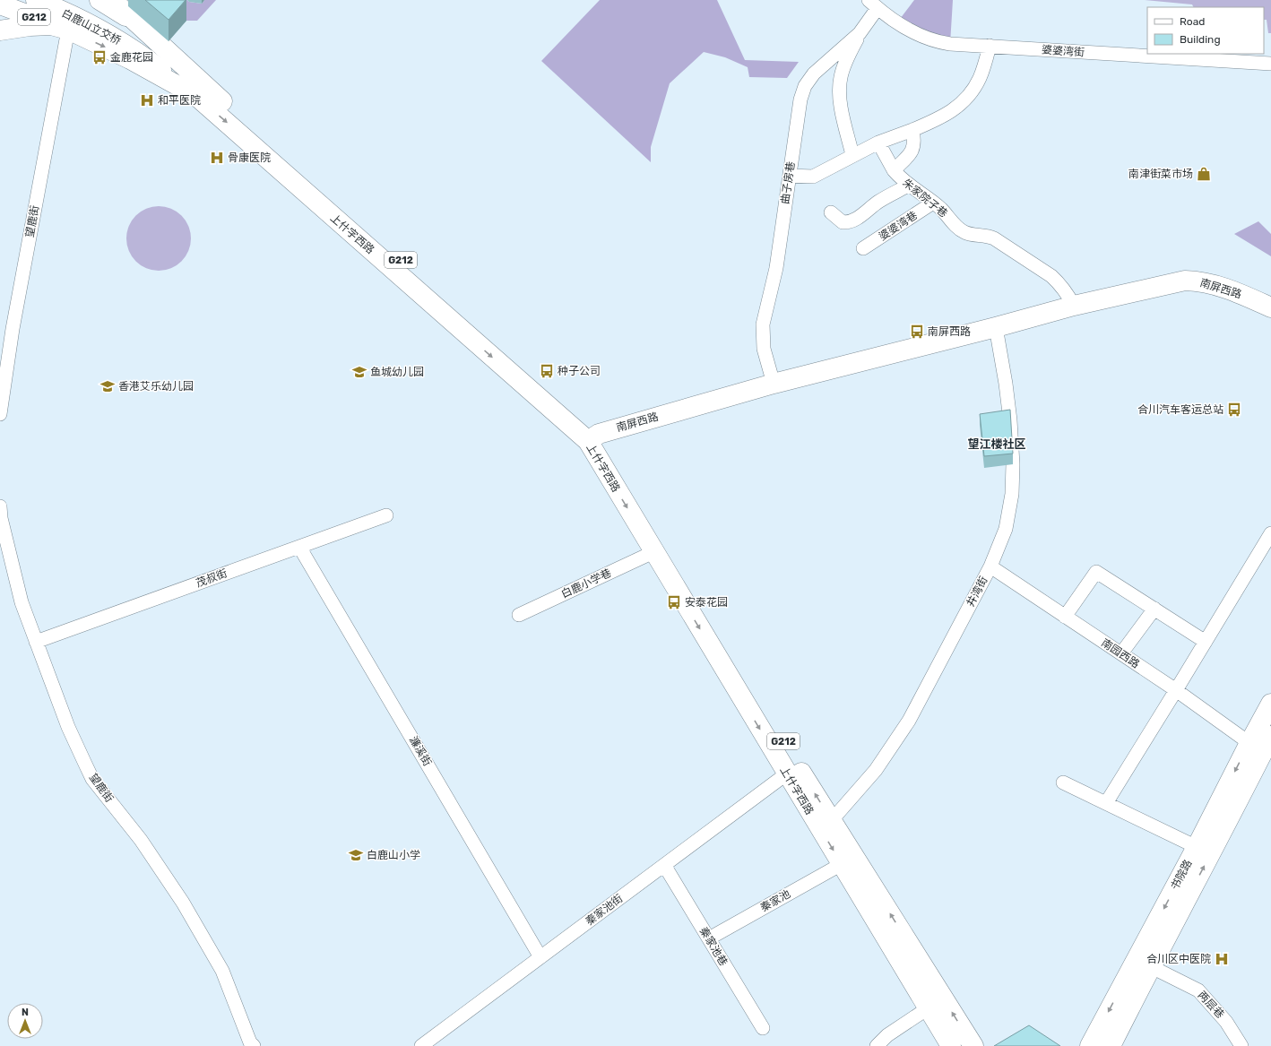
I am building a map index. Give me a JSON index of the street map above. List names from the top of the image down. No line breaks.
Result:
{"streets":{"main road":["G212","白鹿山立交桥","上什字西路","南屏西路","书院路"],"street":["婆婆湾街","曲子房巷","朱家院子巷","望鹿街","婆婆湾巷","茂叔街","白鹿小学巷","井湾街","南园西路","濂溪街","秦家池","秦家池街","秦家池巷","两层巷"]},"crossings":[["G212","望鹿街"],["G212","上什字西路"],["白鹿山立交桥","上什字西路"],["婆婆湾街","曲子房巷"],["曲子房巷","南屏西路"],["朱家院子巷","婆婆湾巷"],["朱家院子巷","南屏西路"],["望鹿街","上什字西路"],["望鹿街","茂叔街"],["上什字西路","南屏西路"],["上什字西路","白鹿小学巷"],["上什字西路","井湾街"],["上什字西路","秦家池"],["上什字西路","秦家池街"],["南屏西路","井湾街"],["茂叔街","濂溪街"],["井湾街","南园西路"],["南园西路","书院路"],["濂溪街","秦家池街"],["书院路","两层巷"],["秦家池","秦家池巷"],["秦家池街","秦家池巷"]],"districts":["望江楼社区"],"places":{"bus stop":["金鹿花园","南屏西路","种子公司","合川汽车客运总站","安泰花园"],"hospital":["和平医院","骨康医院","合川区中医院"],"shop":["南津街菜市场"],"school or university":["鱼城幼儿园","香港艾乐幼儿园","白鹿山小学"]},"legend":["Road","Building"],"north":"top"}
